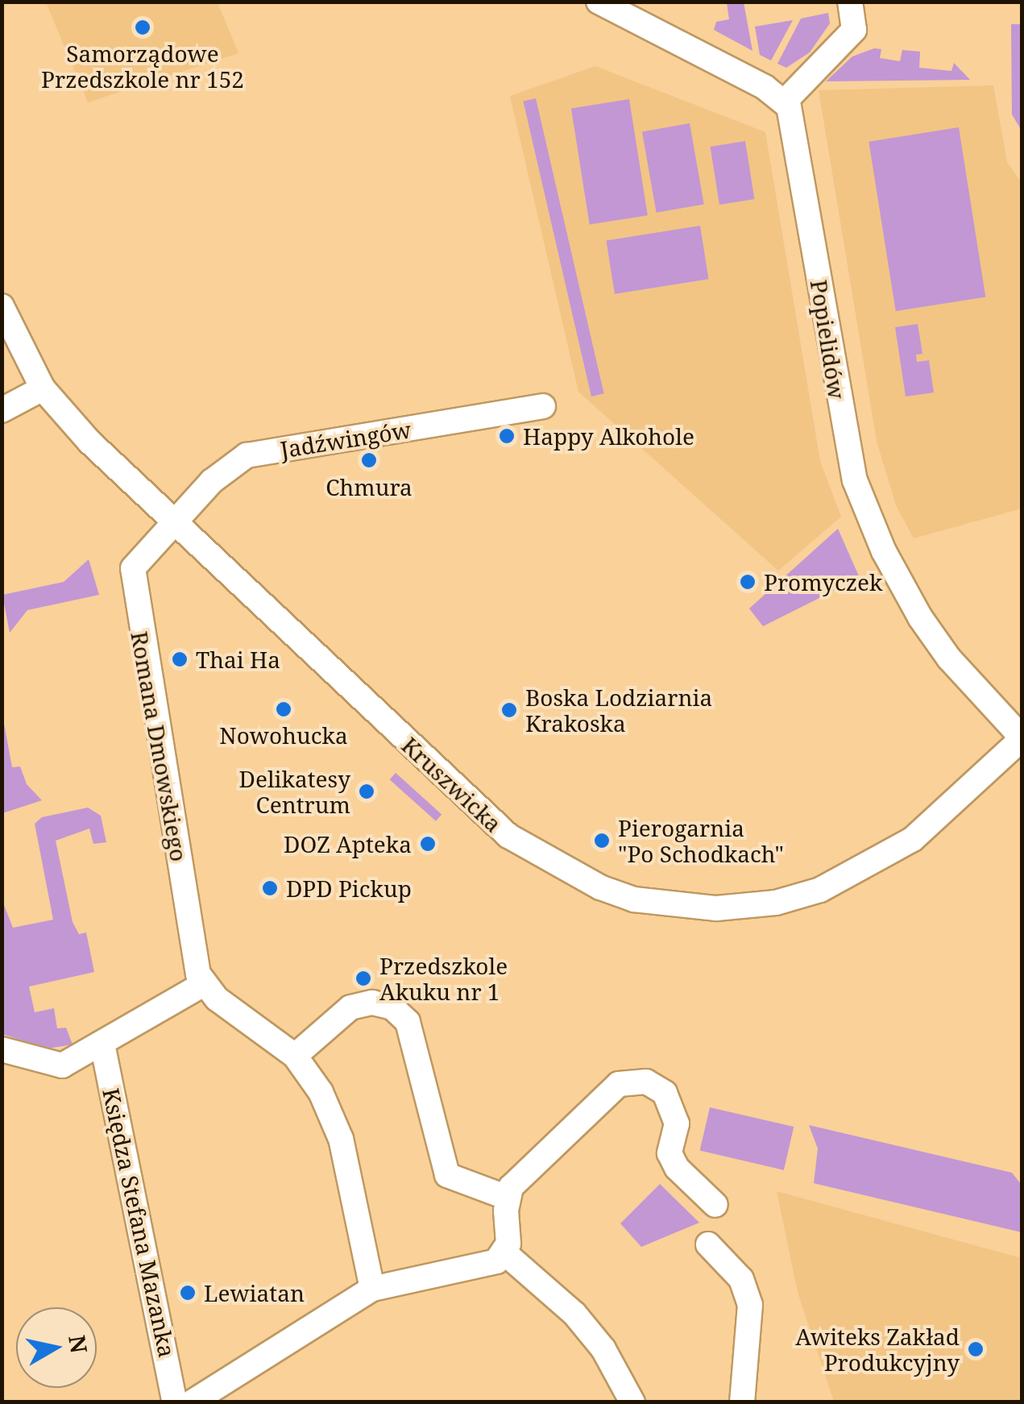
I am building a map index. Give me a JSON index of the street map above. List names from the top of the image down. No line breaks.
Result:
{"streets":{"street":["Popielidów","Jadźwingów","Romana Dmowskiego","Kruszwicka","Księdza Stefana Mazanka"]},"crossings":[["Popielidów","Kruszwicka"],["Jadźwingów","Romana Dmowskiego"],["Jadźwingów","Kruszwicka"],["Romana Dmowskiego","Kruszwicka"]],"places":["Samorządowe Przedszkole nr 152","Happy Alkohole","Chmura","Promyczek","Thai Ha","Nowohucka","Boska Lodziarnia Krakoska","Delikatesy Centrum","Pierogarnia \"Po Schodkach\"","DOZ Apteka","DPD Pickup","Przedszkole Akuku nr 1","Lewiatan","Awiteks Zakład Produkcyjny"],"north":"right"}
